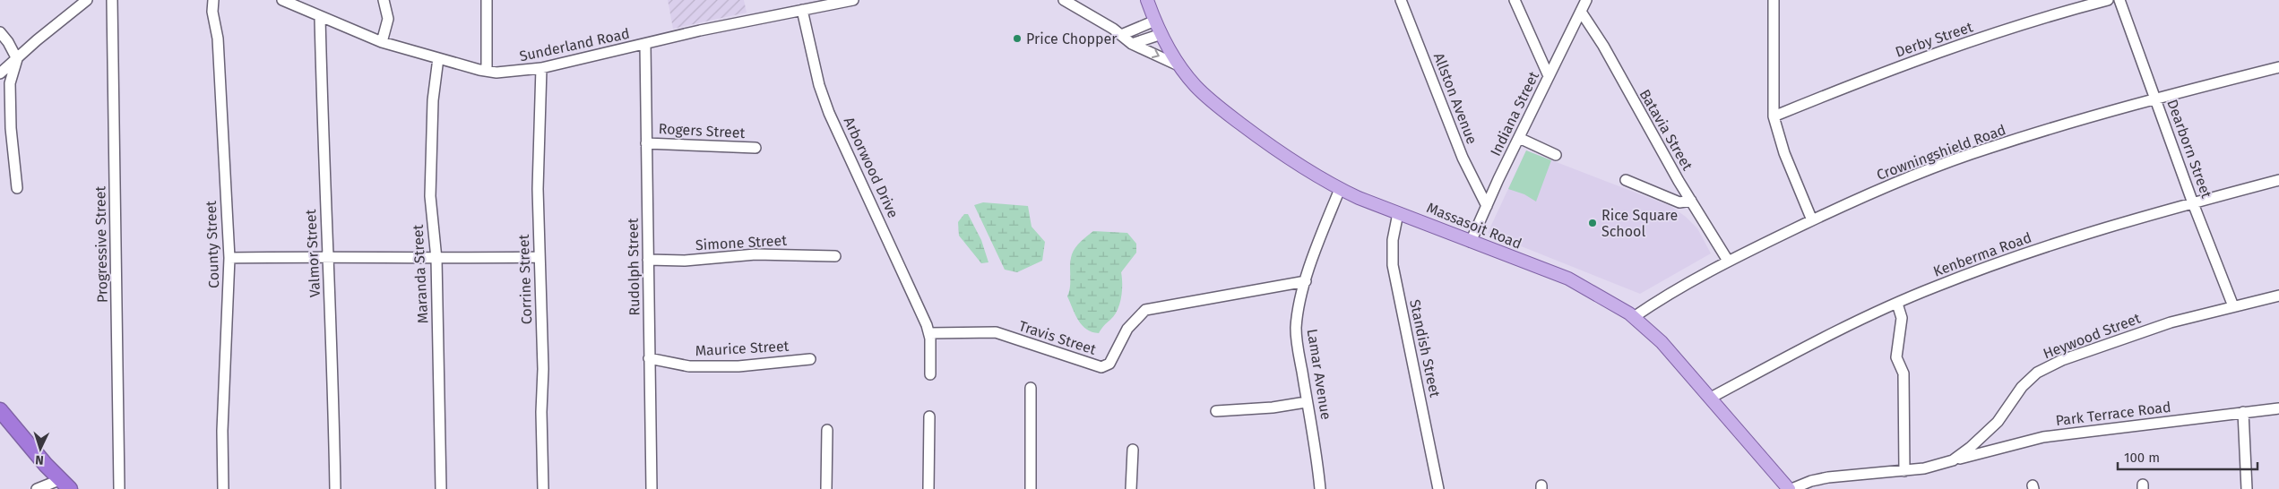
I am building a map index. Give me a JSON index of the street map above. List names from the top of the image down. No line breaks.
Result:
{"streets":{"main road":["Massasoit Road"],"street":["Derby Street","Sunderland Road","Allston Avenue","Indiana Street","Batavia Street","Rogers Street","Dearborn Street","Crowningshield Road","Arborwood Drive","Simone Street","Progressive Street","County Street","Valmor Street","Kenberma Road","Rudolph Street","Maranda Street","Corrine Street","Heywood Street","Travis Street","Maurice Street","Standish Street","Lamar Avenue","Park Terrace Road"]},"crossings":[["Sunderland Road","Arborwood Drive"],["Sunderland Road","Valmor Street"],["Sunderland Road","Rudolph Street"],["Sunderland Road","Maranda Street"],["Sunderland Road","Corrine Street"],["Allston Avenue","Indiana Street"],["Indiana Street","Batavia Street"],["Indiana Street","Massasoit Road"],["Batavia Street","Crowningshield Road"],["Rogers Street","Rudolph Street"],["Dearborn Street","Crowningshield Road"],["Dearborn Street","Kenberma Road"],["Dearborn Street","Heywood Street"],["Crowningshield Road","Massasoit Road"],["Arborwood Drive","Travis Street"],["Massasoit Road","Kenberma Road"],["Massasoit Road","Heywood Street"],["Massasoit Road","Standish Street"],["Massasoit Road","Lamar Avenue"],["Simone Street","Rudolph Street"],["Rudolph Street","Maurice Street"],["Heywood Street","Park Terrace Road"],["Travis Street","Lamar Avenue"]],"places":["Price Chopper","Rice Square School"],"scale_bar":"100 m","north":"bottom"}
